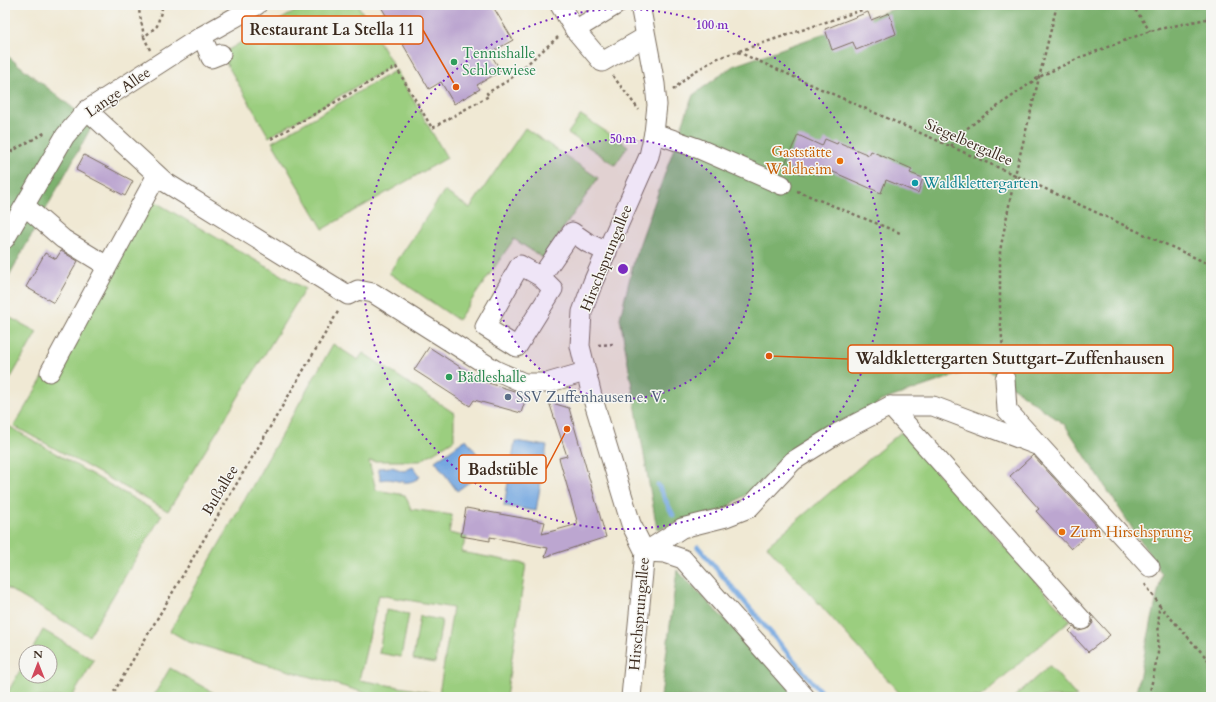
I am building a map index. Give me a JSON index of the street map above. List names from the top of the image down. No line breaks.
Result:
{"streets":{"street":["Lange Allee","Hirschsprungallee"],"path":["Siegelbergallee","Bußallee"]},"places":["Tennishalle Schlotwiese","Restaurant La Stella 11","Gaststätte Waldheim","Waldklettergarten","Waldklettergarten Stuttgart-Zuffenhausen","Bädleshalle","SSV Zuffenhausen e. V.","Badstüble","Zum Hirschsprung"],"north":"top","rings":["100 m","50 m"]}
